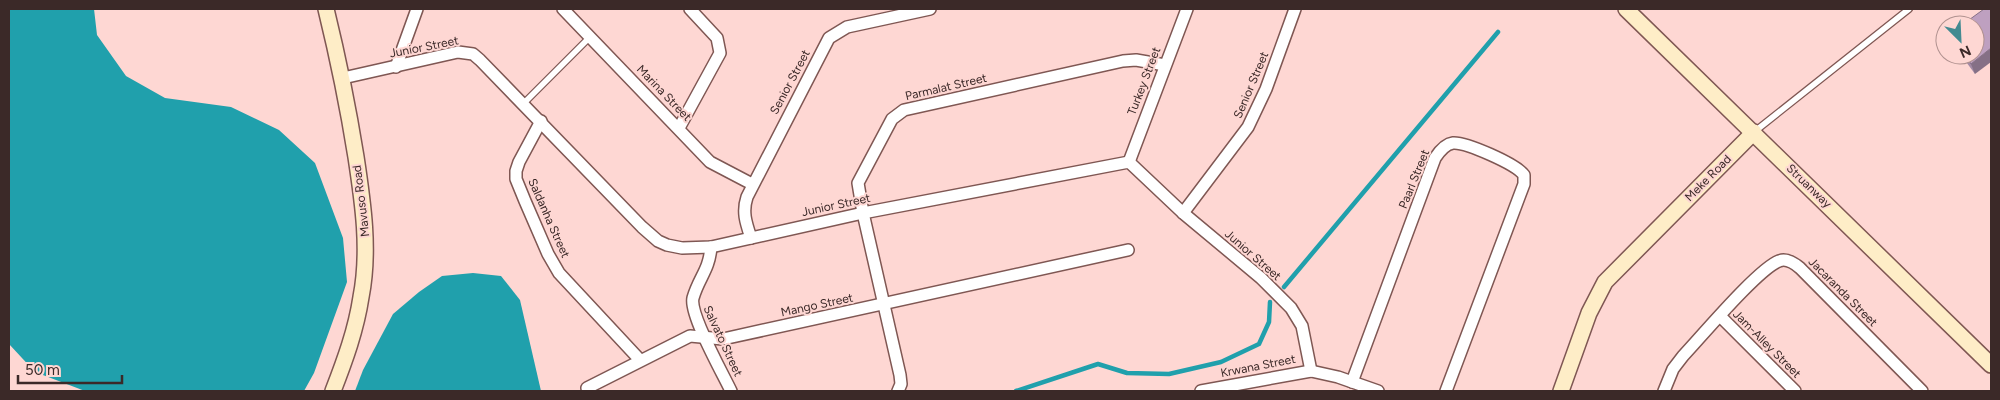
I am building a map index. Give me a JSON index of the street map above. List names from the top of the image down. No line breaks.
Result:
{"streets":{"street":["Junior Street","Turkey Street","Senior Street","Parmalat Street","Marina Street","Meke Road","Paarl Street","Struanway","Mavuso Road","Saldanha Street","Jacaranda Street","Mango Street","Salvato Street","Jam-Alley Street","Krwana Street"]},"crossings":[["Junior Street","Turkey Street"],["Junior Street","Senior Street"],["Junior Street","Parmalat Street"],["Junior Street","Mavuso Road"],["Junior Street","Saldanha Street"],["Junior Street","Salvato Street"],["Junior Street","Krwana Street"],["Turkey Street","Parmalat Street"],["Senior Street","Marina Street"],["Parmalat Street","Mango Street"],["Meke Road","Struanway"],["Paarl Street","Krwana Street"],["Saldanha Street","Mango Street"],["Jacaranda Street","Jam-Alley Street"],["Mango Street","Salvato Street"]],"scale_bar":"50 m","north":"bottom right"}
